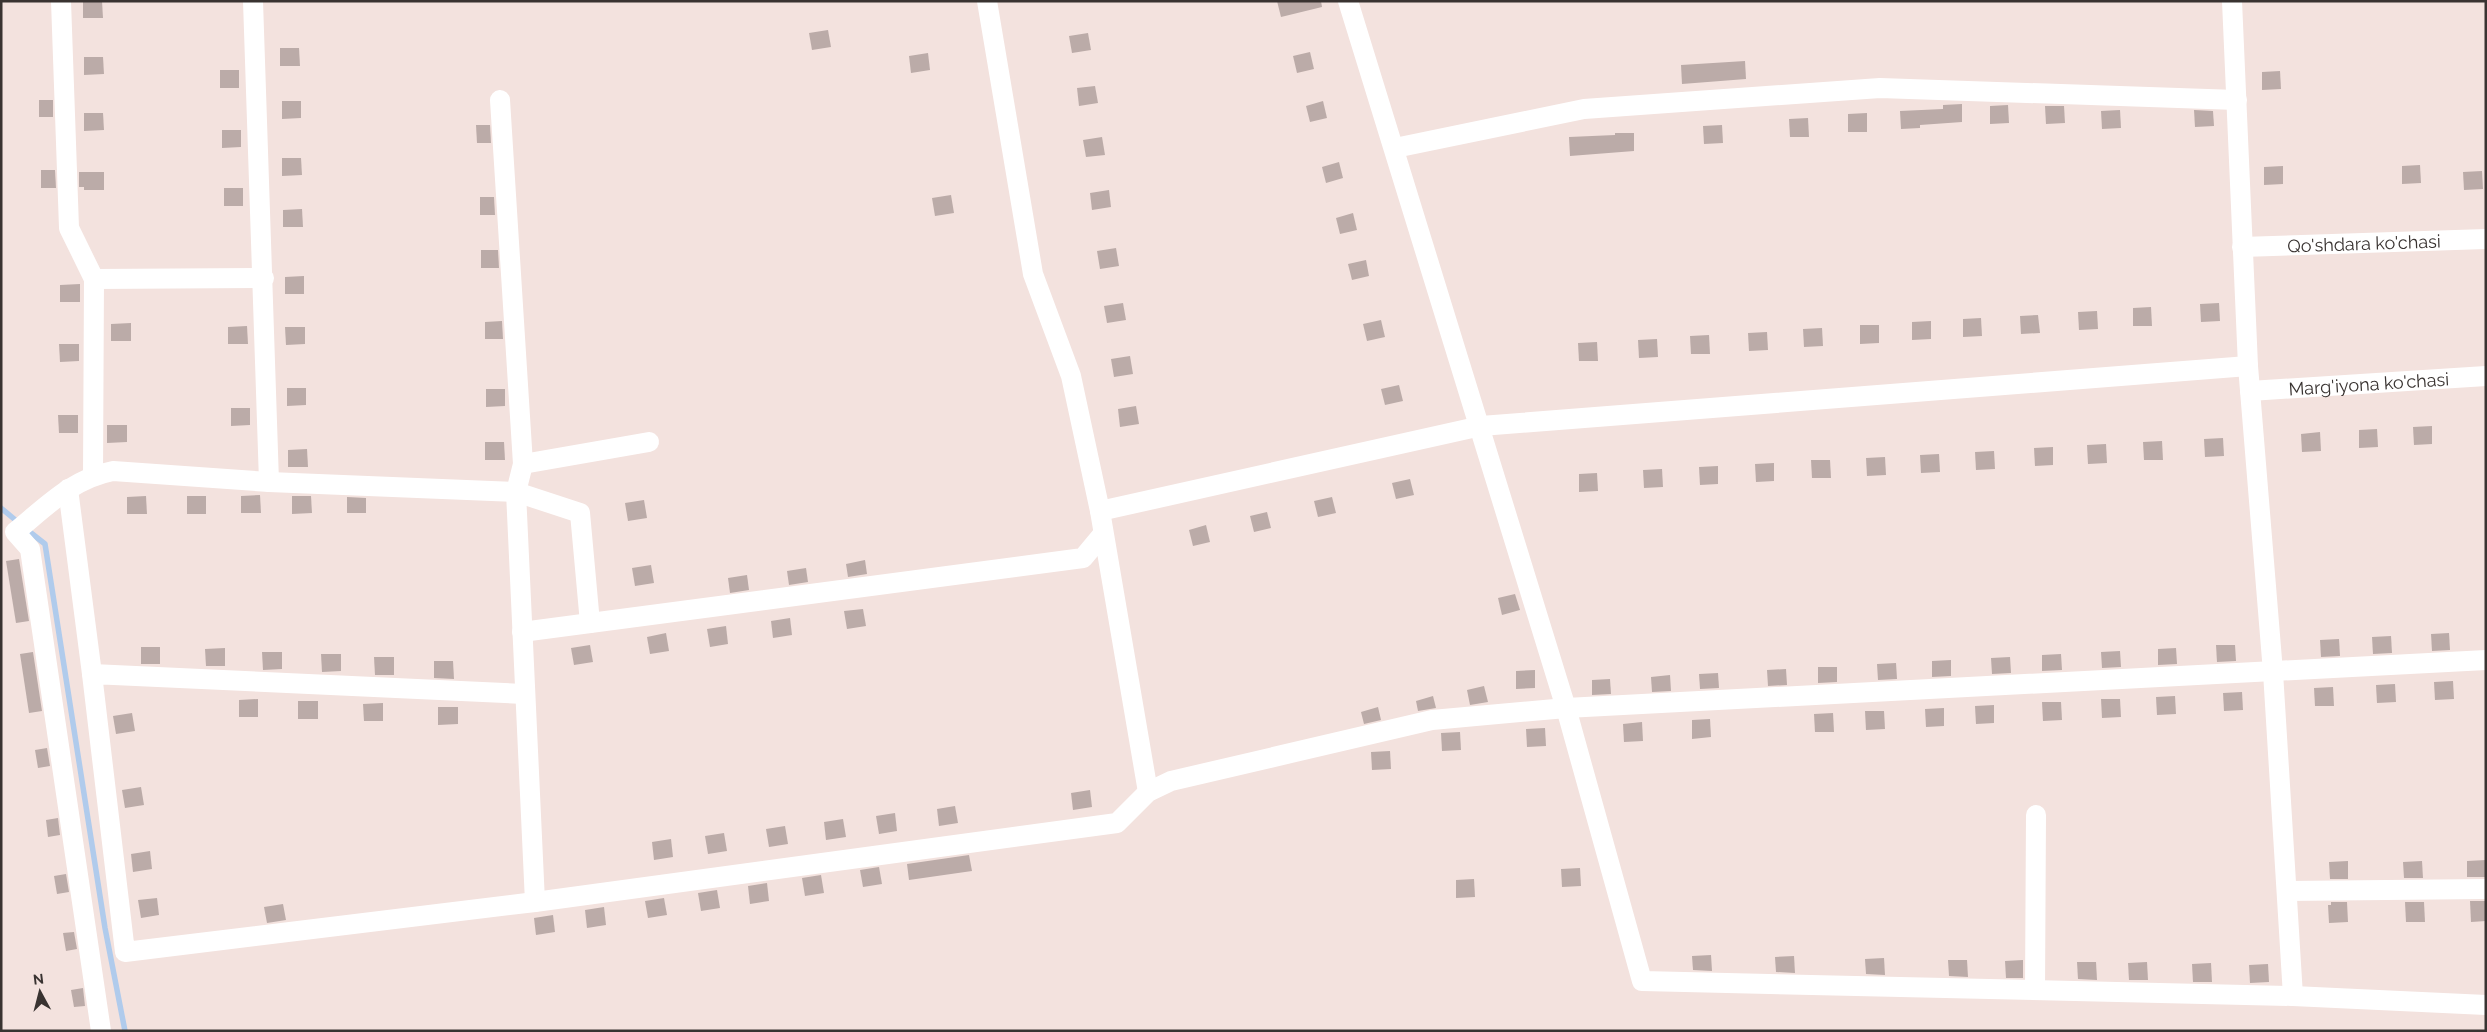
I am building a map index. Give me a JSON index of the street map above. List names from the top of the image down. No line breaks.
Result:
{"streets":{"street":["Qo'shdara ko'chasi","Marg'iyona ko'chasi"]},"north":"top"}
